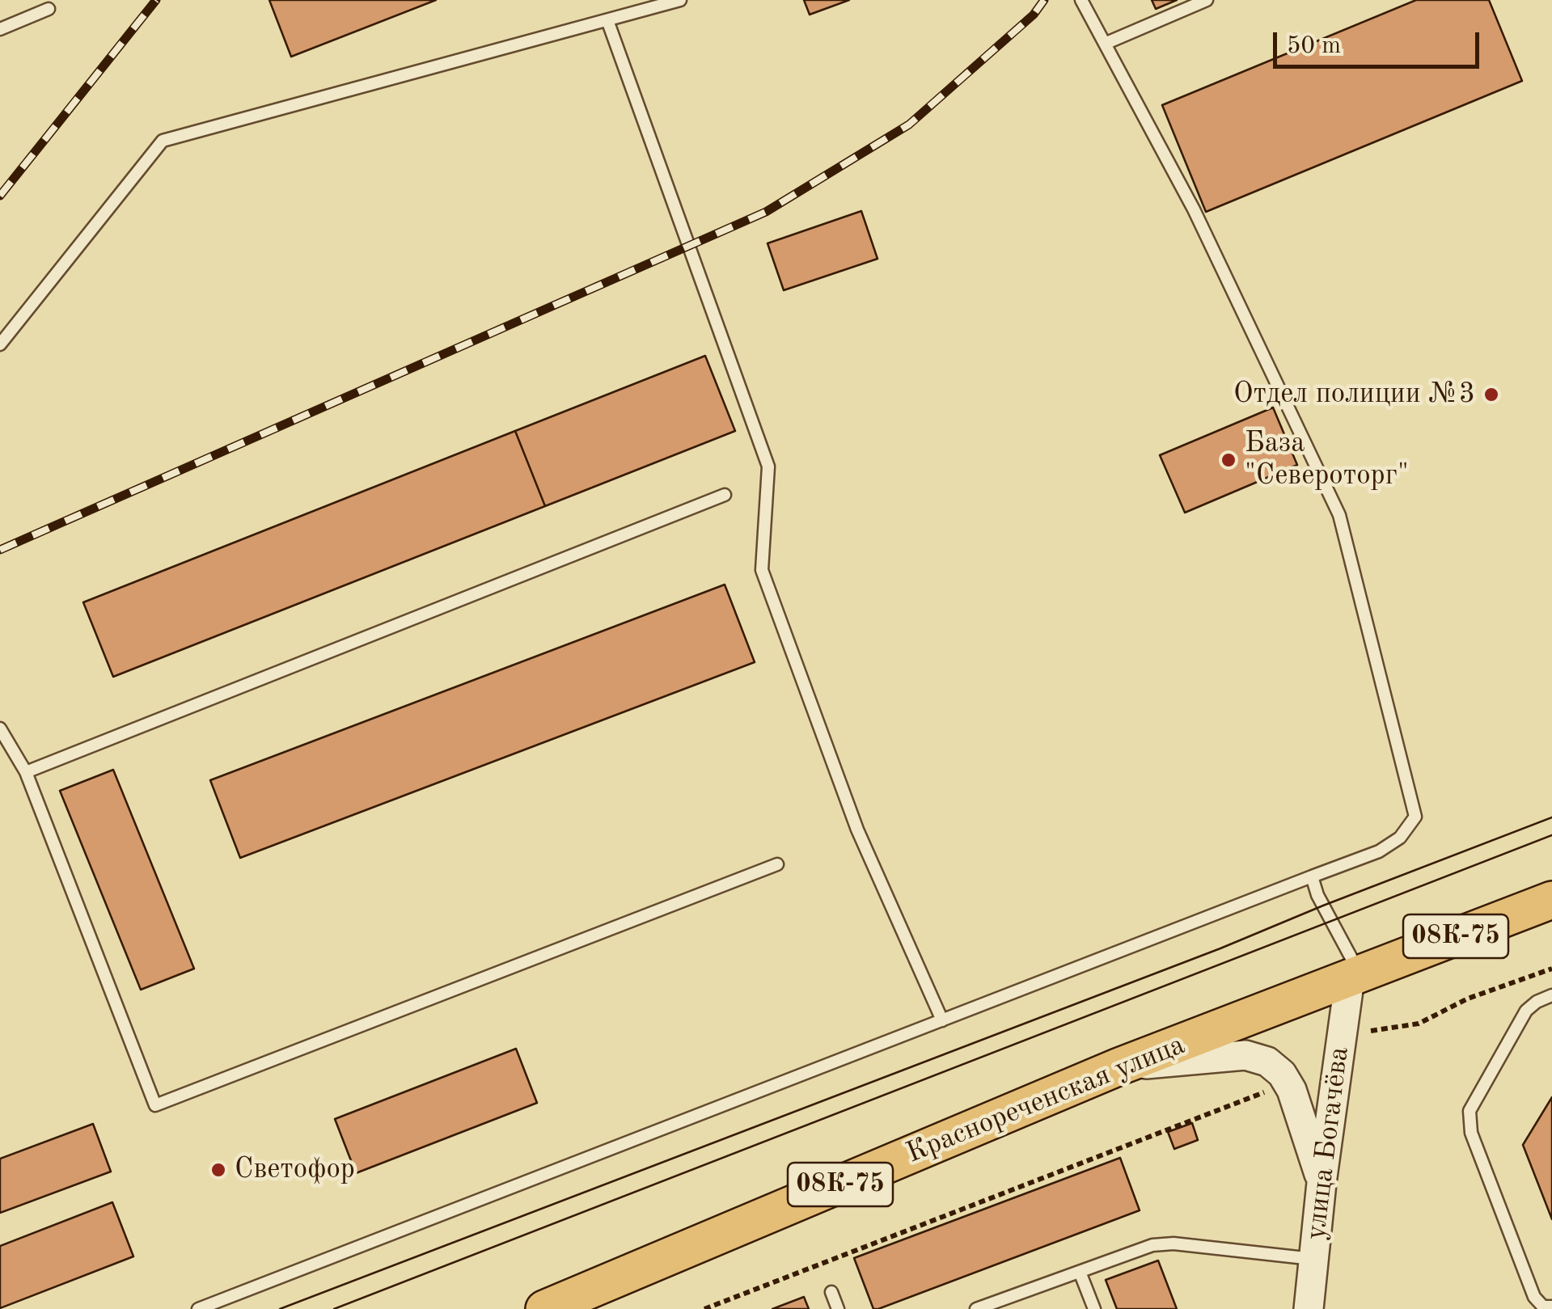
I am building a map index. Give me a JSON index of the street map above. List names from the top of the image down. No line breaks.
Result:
{"streets":{"main road":["08К-75","Краснореченская улица"],"street":["улица Богачёва"]},"crossings":[["Краснореченская улица","улица Богачёва"]],"places":["Отдел полиции №3","База \"Североторг\"","Светофор"],"scale_bar":"50 m"}
